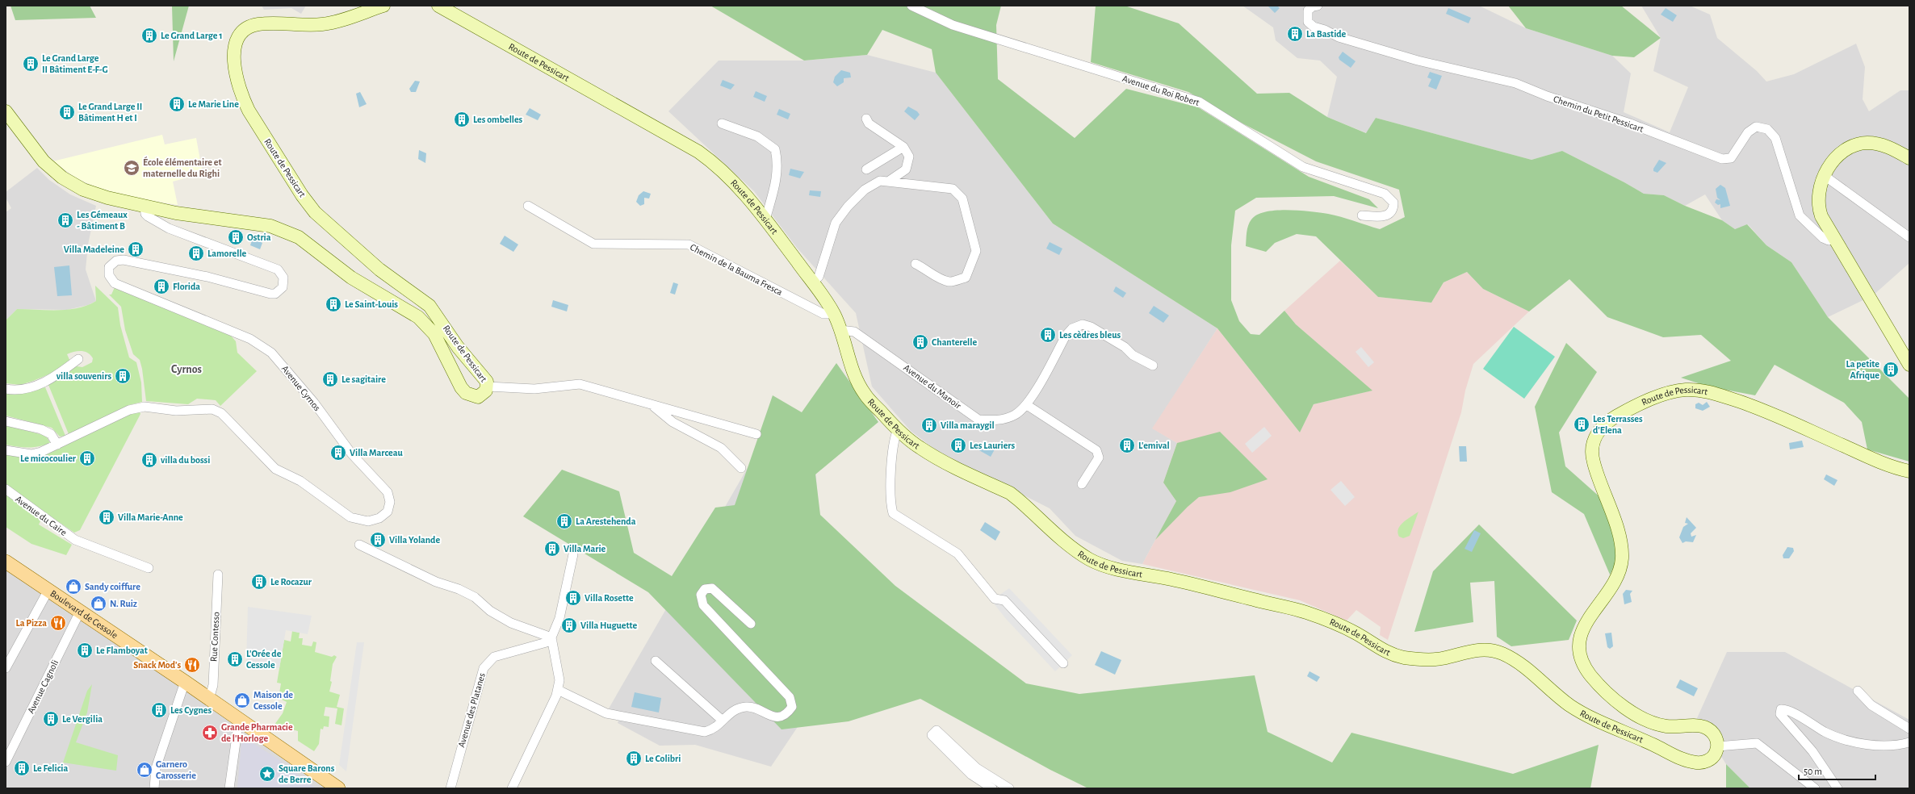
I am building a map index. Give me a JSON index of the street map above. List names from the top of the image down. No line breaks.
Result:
{"streets":{"main road":["Boulevard de Cessole"],"street":["Route de Pessicart","Avenue du Roi Robert","Chemin du Petit Pessicart","Chemin de la Bauma Fresca","Avenue du Manoir","Avenue Cyrnos","Avenue du Caire","Rue Contesso","Avenue Cagnoli","Avenue des Platanes"]},"crossings":[["Route de Pessicart","Chemin de la Bauma Fresca"],["Route de Pessicart","Avenue du Manoir"],["Route de Pessicart","Avenue Cyrnos"],["Boulevard de Cessole","Rue Contesso"],["Boulevard de Cessole","Avenue Cagnoli"]],"districts":["Cyrnos"],"places":{"building":["La Bastide","Le Grand Large 1","Le Grand Large II Bâtiment E-F-G","Le Marie Line","Le Grand Large II Bâtiment H et I","Les ombelles","Les Gémeaux - Bâtiment B","Ostria","Villa Madeleine","Lamorelle","Florida","Le Saint-Louis","Les cèdres bleus","Chanterelle","La petite Afrique","villa souvenirs","Le sagitaire","Les Terrasses d'Elena","Villa maraygil","Les Lauriers","L'emival","Villa Marceau","Le micocoulier","villa du bossi","Villa Marie-Anne","La Arestehenda","Villa Yolande","Villa Marie","Le Rocazur","Villa Rosette","Villa Huguette","Le Flamboyat","L'Orée de Cessole","Les Cygnes","Le Vergilia","Le Colibri","Le Felicia"],"school or university":["École élémentaire et maternelle du Righi"],"shop":["Sandy coiffure","N. Ruiz","Maison de Cessole","Garnero Carosserie"],"restaurant":["La Pizza","Snack Mod's"],"pharmacy":["Grande Pharmacie de l'Horloge"],"place":["Square Barons de Berre"]},"scale_bar":"50 m"}
